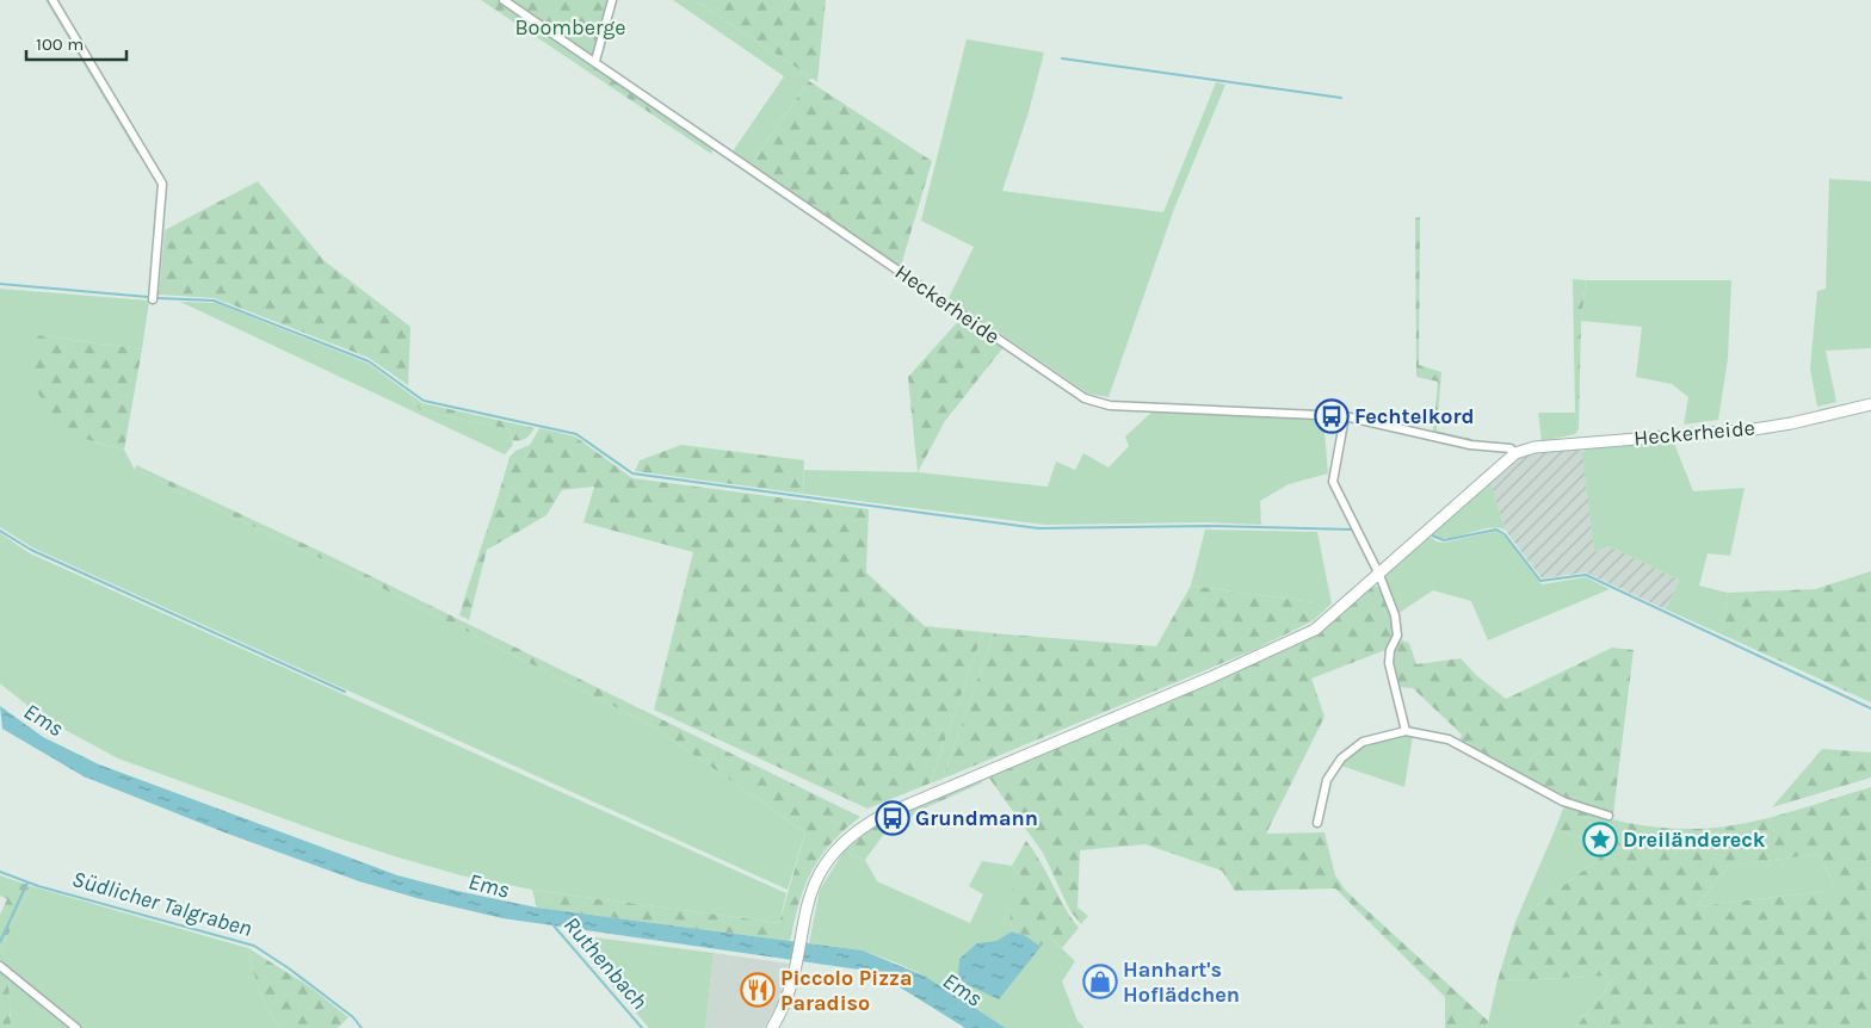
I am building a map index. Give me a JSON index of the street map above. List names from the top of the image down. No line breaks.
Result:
{"streets":{"main road":["Heckerheide"]},"water":["Ems","Südlicher Talgraben","Ruthenbach"],"parks":["Boomberge"],"places":{"bus stop":["Fechtelkord","Grundmann"],"place":["Dreiländereck"],"shop":["Hanhart's Hoflädchen"],"restaurant":["Piccolo Pizza Paradiso"]},"scale_bar":"100 m"}
